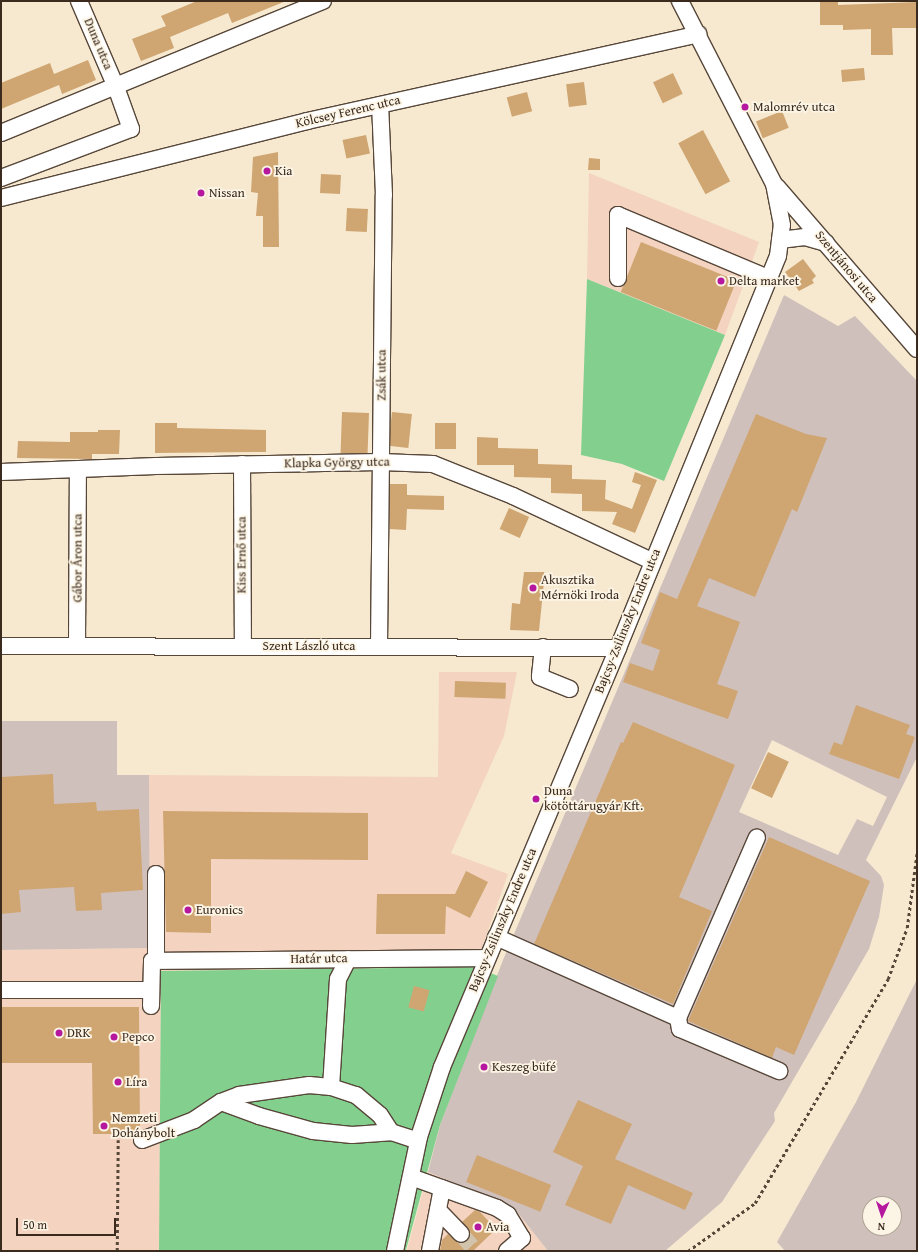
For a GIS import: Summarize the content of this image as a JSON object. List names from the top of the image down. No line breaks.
{"streets":{"street":["Duna utca","Kölcsey Ferenc utca","Szentjánosi utca","Zsák utca","Klapka György utca","Kiss Ernő utca","Gábor Áron utca","Bajcsy-Zsilinszky Endre utca","Szent László utca","Határ utca"]},"crossings":[["Kölcsey Ferenc utca","Zsák utca"],["Kölcsey Ferenc utca","Bajcsy-Zsilinszky Endre utca"],["Szentjánosi utca","Bajcsy-Zsilinszky Endre utca"],["Zsák utca","Klapka György utca"],["Zsák utca","Szent László utca"],["Klapka György utca","Kiss Ernő utca"],["Klapka György utca","Gábor Áron utca"],["Klapka György utca","Bajcsy-Zsilinszky Endre utca"],["Kiss Ernő utca","Szent László utca"],["Gábor Áron utca","Szent László utca"],["Bajcsy-Zsilinszky Endre utca","Szent László utca"],["Bajcsy-Zsilinszky Endre utca","Határ utca"]],"places":["Malomrév utca","Kia","Nissan","Delta market","Akusztika Mérnöki Iroda","Duna kötöttárugyár Kft.","Euronics","DRK","Pepco","Keszeg büfé","Líra","Nemzeti Dohánybolt","Avia"],"scale_bar":"50 m","north":"bottom"}
